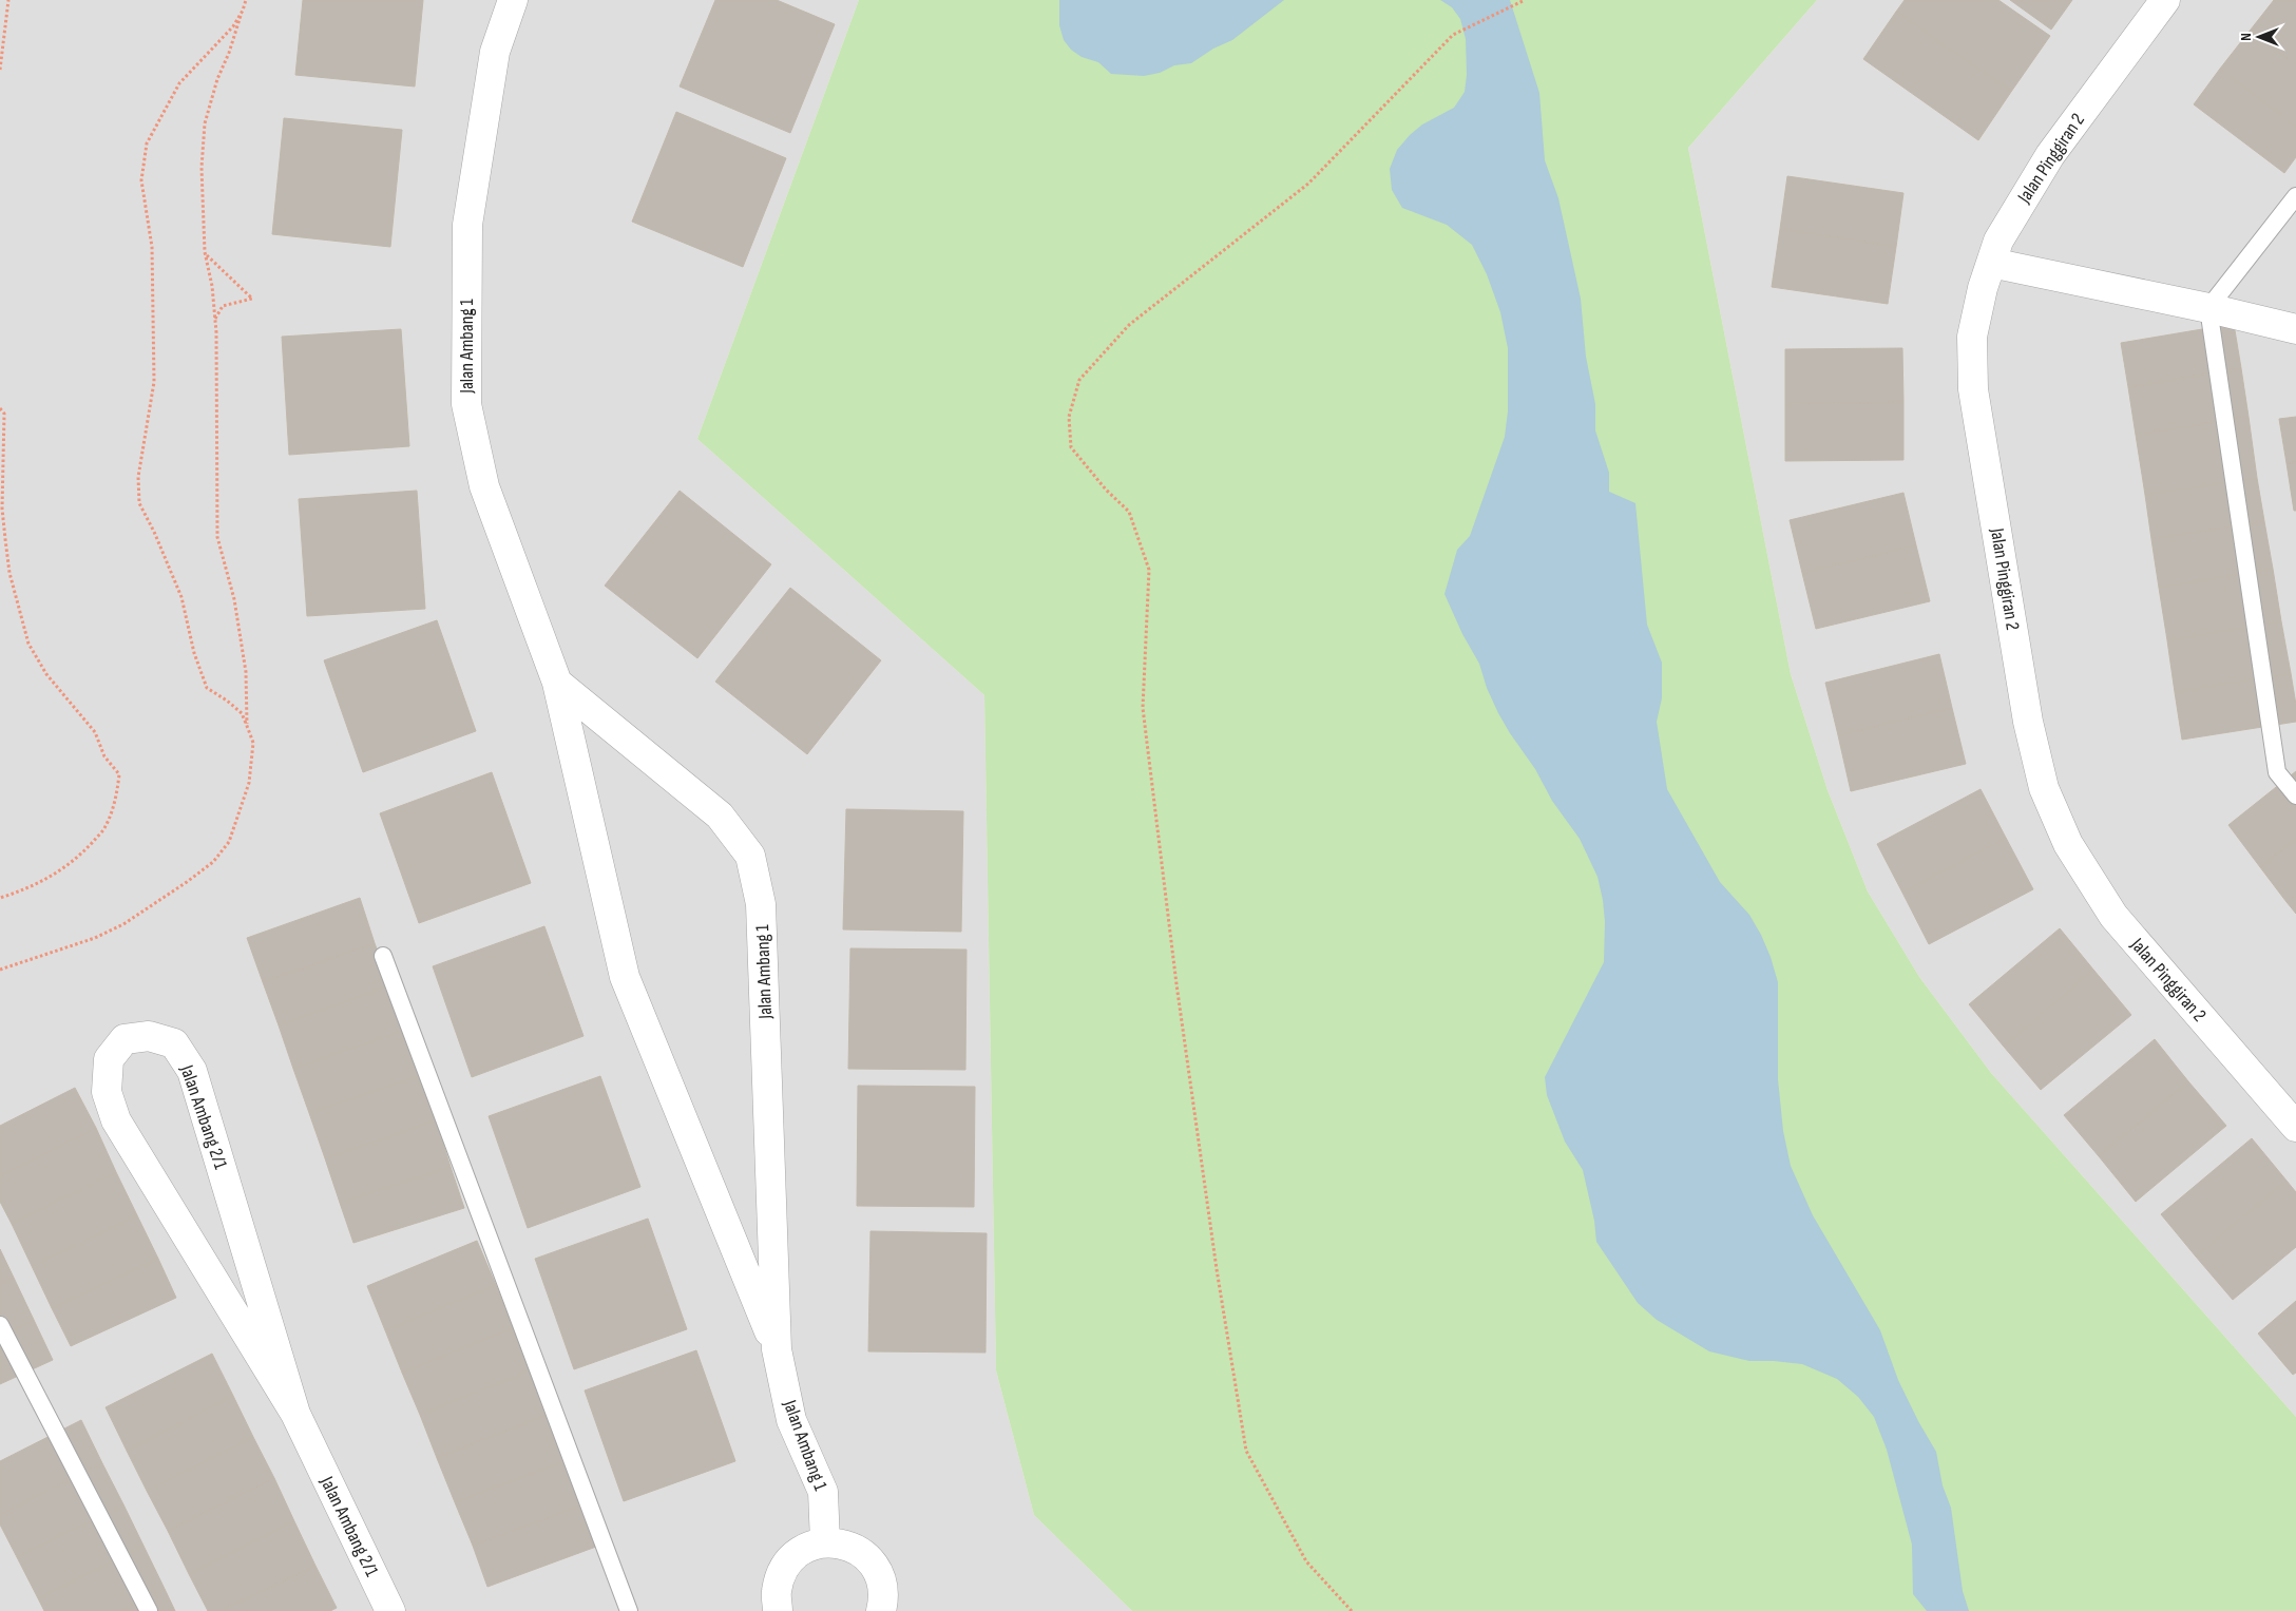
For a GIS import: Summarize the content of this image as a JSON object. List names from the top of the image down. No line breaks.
{"streets":{"street":["Jalan Pinggiran 2","Jalan Ambang 1","Jalan Ambang 2/1"]},"north":"left"}
